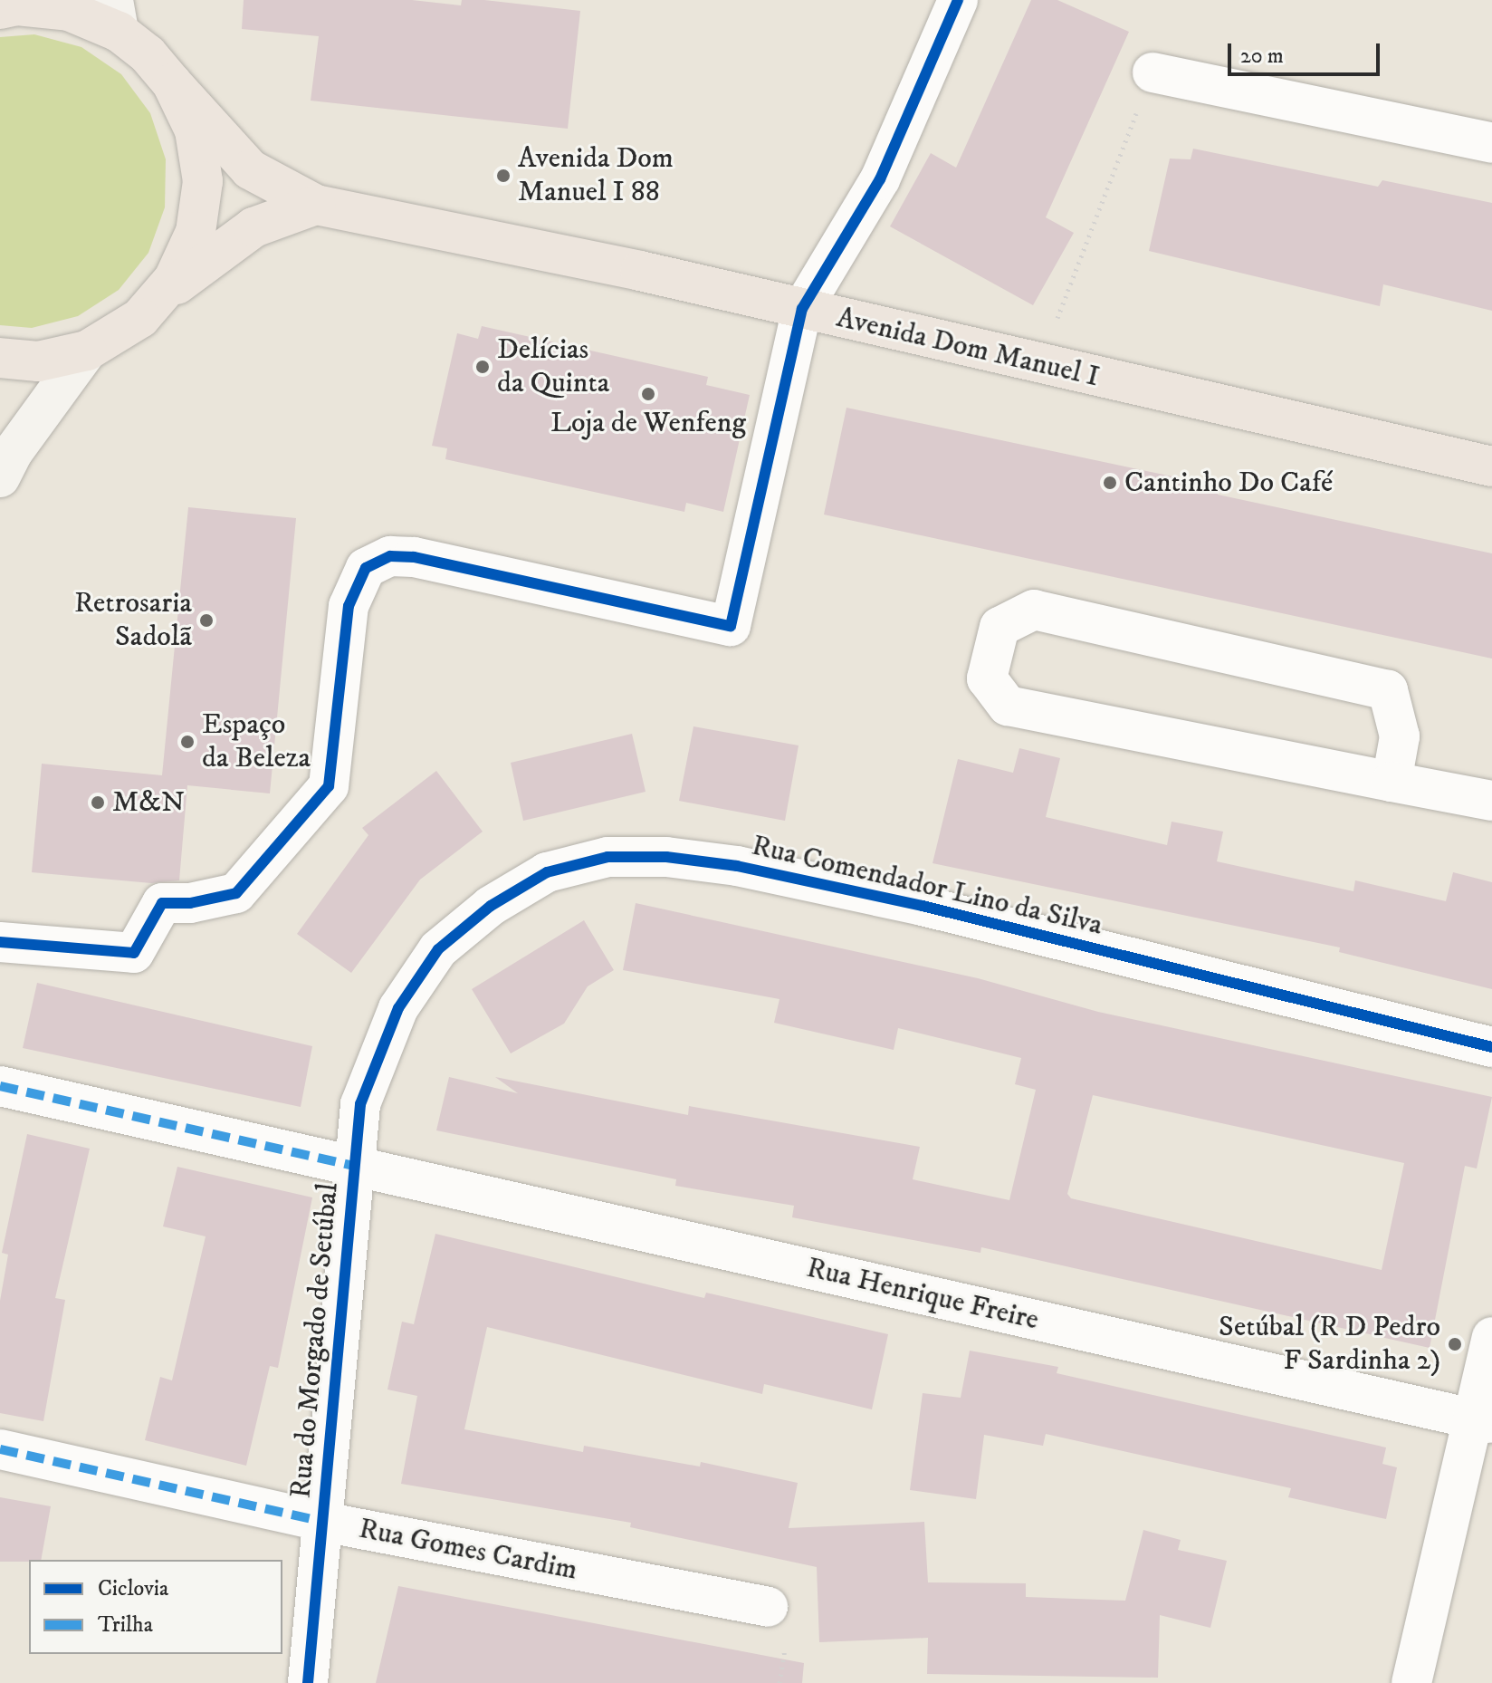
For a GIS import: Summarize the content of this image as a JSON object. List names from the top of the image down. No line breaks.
{"streets":{"main road":["Avenida Dom Manuel I"],"street":["Rua Comendador Lino da Silva","Rua Henrique Freire","Rua do Morgado de Setúbal","Rua Gomes Cardim"]},"crossings":[["Rua Comendador Lino da Silva","Rua do Morgado de Setúbal"],["Rua Henrique Freire","Rua do Morgado de Setúbal"],["Rua do Morgado de Setúbal","Rua Gomes Cardim"]],"places":["Avenida Dom Manuel I 88","Delícias da Quinta","Loja de Wenfeng","Cantinho Do Café","Retrosaria Sadolã","Espaço da Beleza","M&N","Setúbal (R D Pedro F Sardinha 2)"],"legend":["Ciclovia","Trilha"],"scale_bar":"20 m"}
